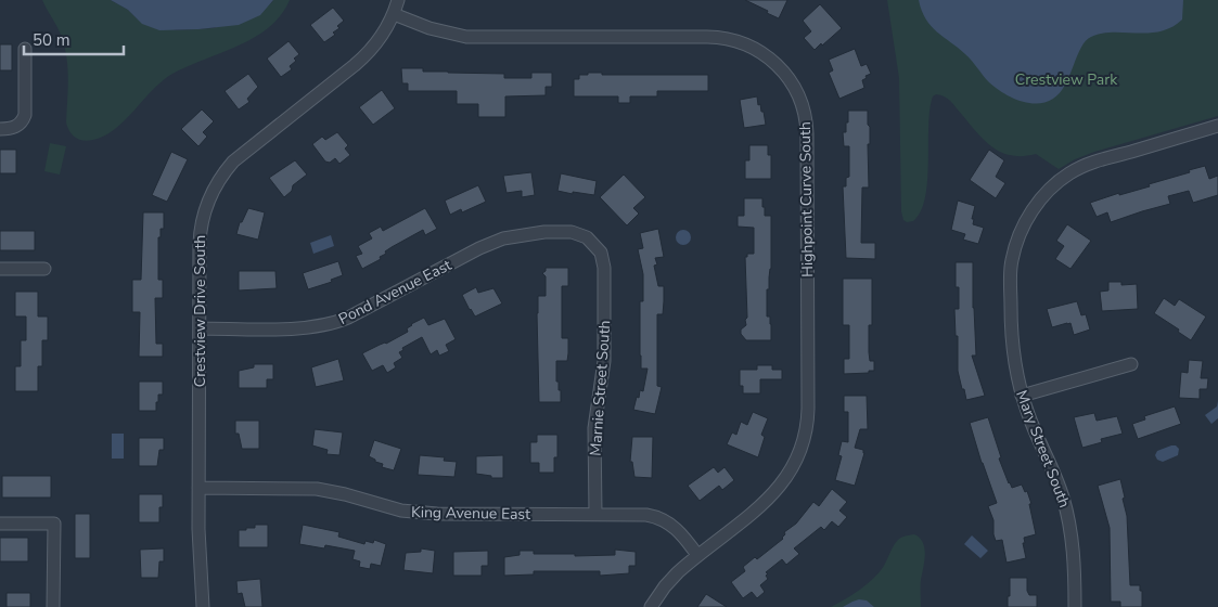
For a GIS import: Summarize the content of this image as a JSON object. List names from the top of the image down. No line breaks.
{"streets":{"street":["Highpoint Curve South","Pond Avenue East","Crestview Drive South","Marnie Street South","Mary Street South","King Avenue East"]},"crossings":[["Highpoint Curve South","Crestview Drive South"],["Highpoint Curve South","King Avenue East"],["Pond Avenue East","Crestview Drive South"],["Pond Avenue East","Marnie Street South"],["Crestview Drive South","King Avenue East"],["Marnie Street South","King Avenue East"]],"parks":["Crestview Park"],"scale_bar":"50 m"}
